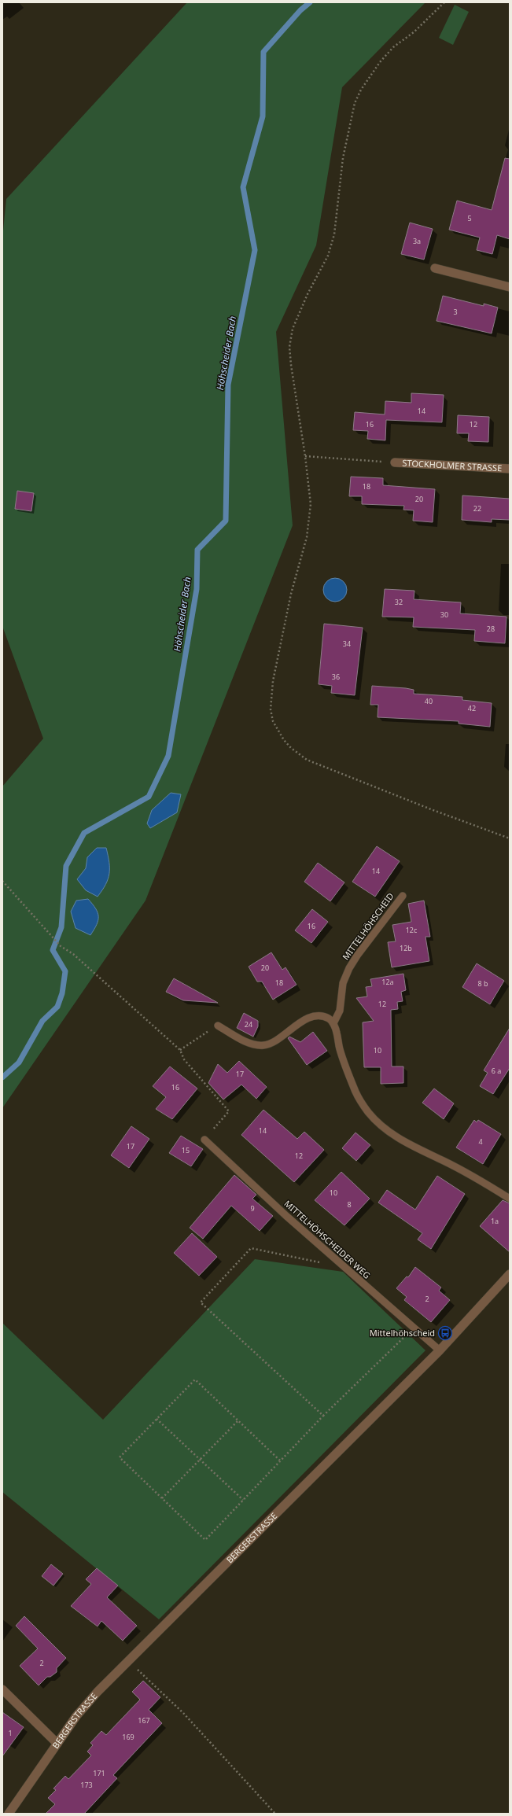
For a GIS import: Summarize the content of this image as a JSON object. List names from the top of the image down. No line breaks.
{"streets":{"street":["STOCKHOLMER STRASSE","BERGERSTRASSE"],"lane":["MITTELHÖHSCHEID","MITTELHÖHSCHEIDER WEG"]},"crossings":[["MITTELHÖHSCHEIDER WEG","BERGERSTRASSE"]],"water":["Höhscheider Bach"],"places":{"bus stop":["Mittelhöhscheid"]},"house_numbers":["5","3a","3","14","16","12","18","20","22","32","30","28","34","36","40","42","14","16","12c","12b","20","12a","18","8 b","12","24","10","6 a","17","16","14","4","17","15","12","10","8","9","1a","2","2","167","1","169","171","173"]}
